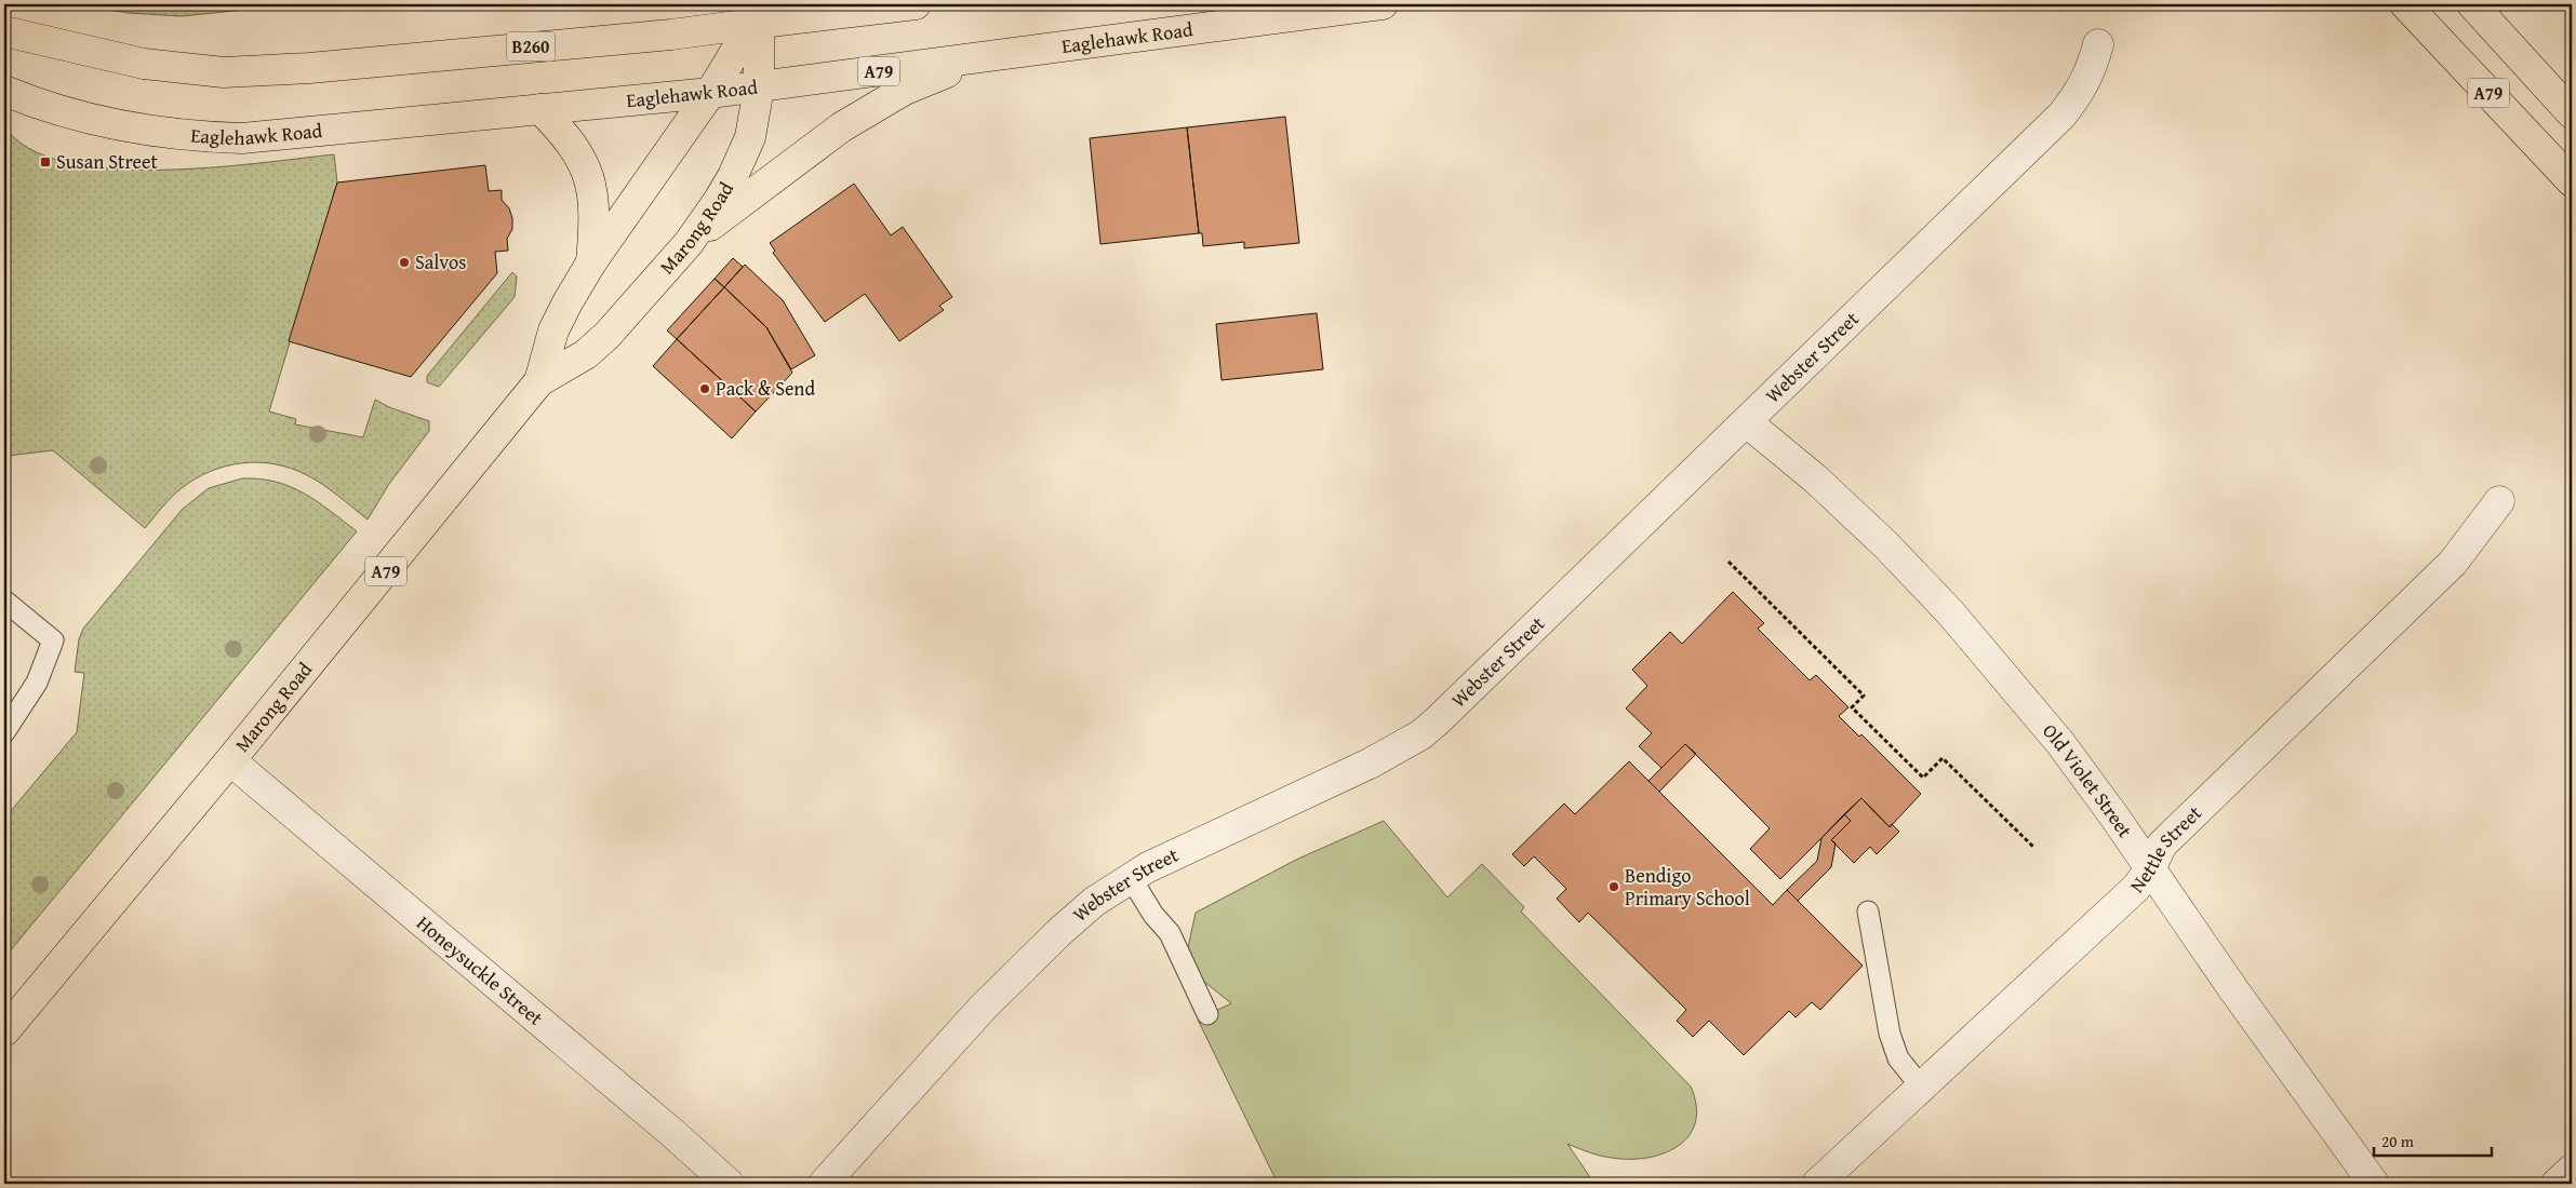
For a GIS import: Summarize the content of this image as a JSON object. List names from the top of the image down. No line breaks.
{"streets":{"main road":["Eaglehawk Road","B260","A79","Marong Road"],"street":["Webster Street","Old Violet Street","Nettle Street","Honeysuckle Street"]},"crossings":[["Eaglehawk Road","Marong Road"],["B260","Marong Road"],["Marong Road","Honeysuckle Street"],["Webster Street","Old Violet Street"],["Old Violet Street","Nettle Street"]],"places":{"transit":["Susan Street"],"other":["Salvos","Pack & Send","Bendigo Primary School"]},"scale_bar":"20 m"}
